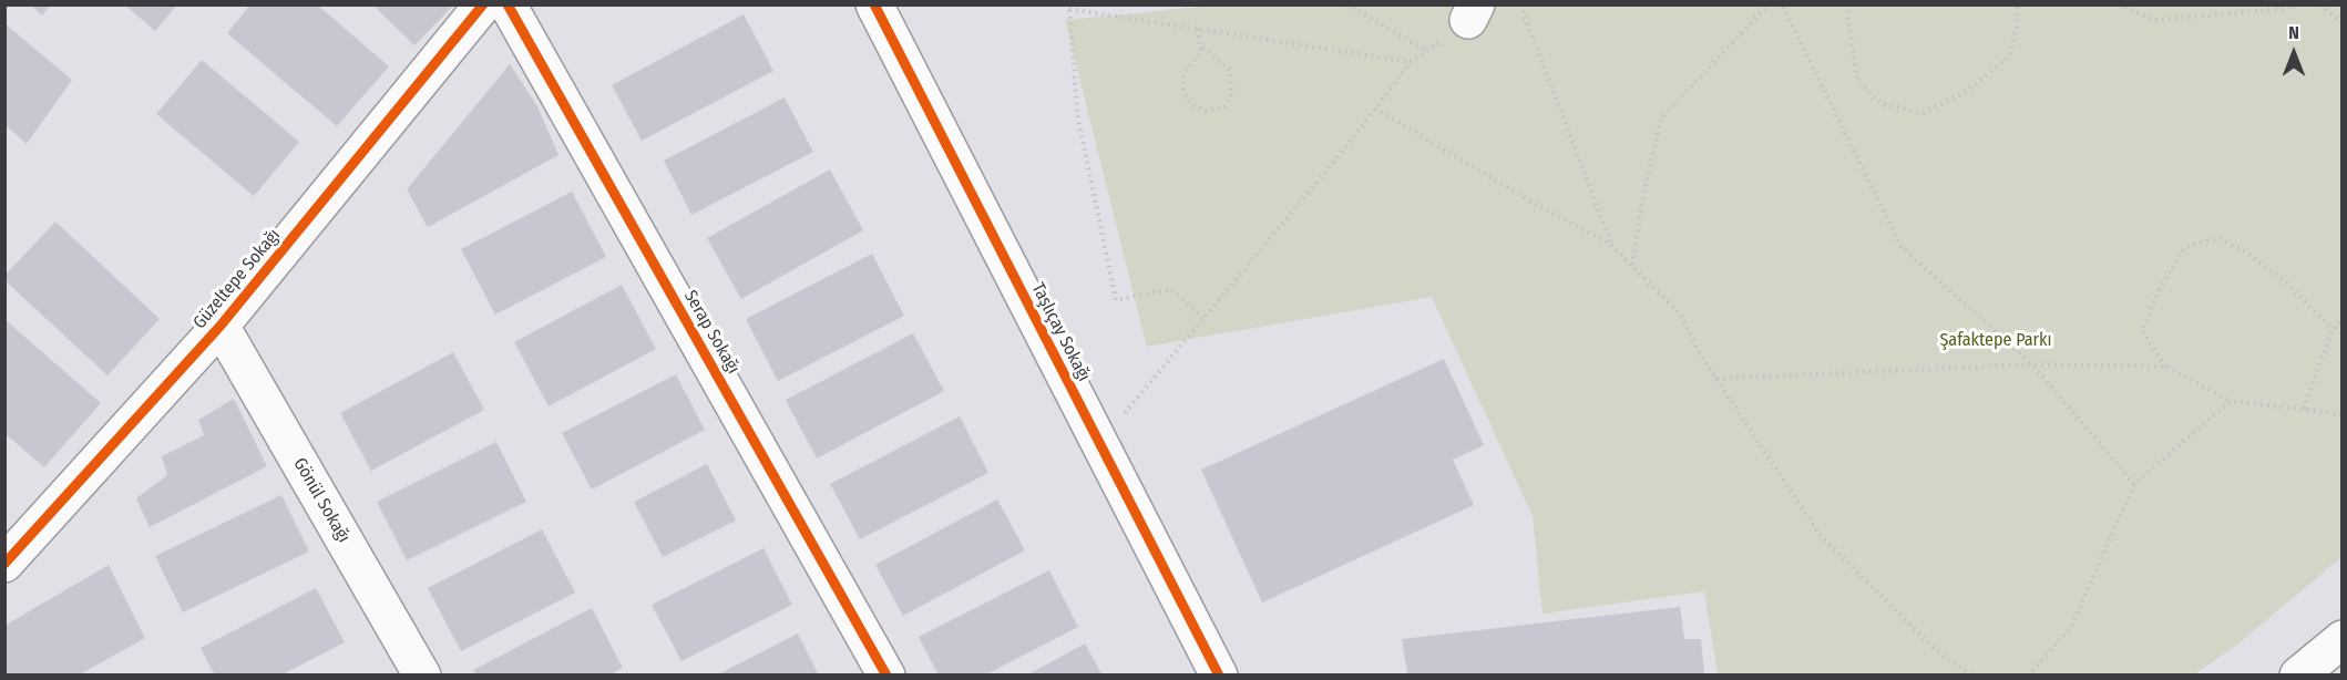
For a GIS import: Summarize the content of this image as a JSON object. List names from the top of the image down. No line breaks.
{"streets":{"street":["Güzeltepe Sokağı","Serap Sokağı","Taşlıçay Sokağı","Gönül Sokağı"]},"crossings":[["Güzeltepe Sokağı","Gönül Sokağı"]],"parks":["Şafaktepe Parkı"],"north":"top"}
